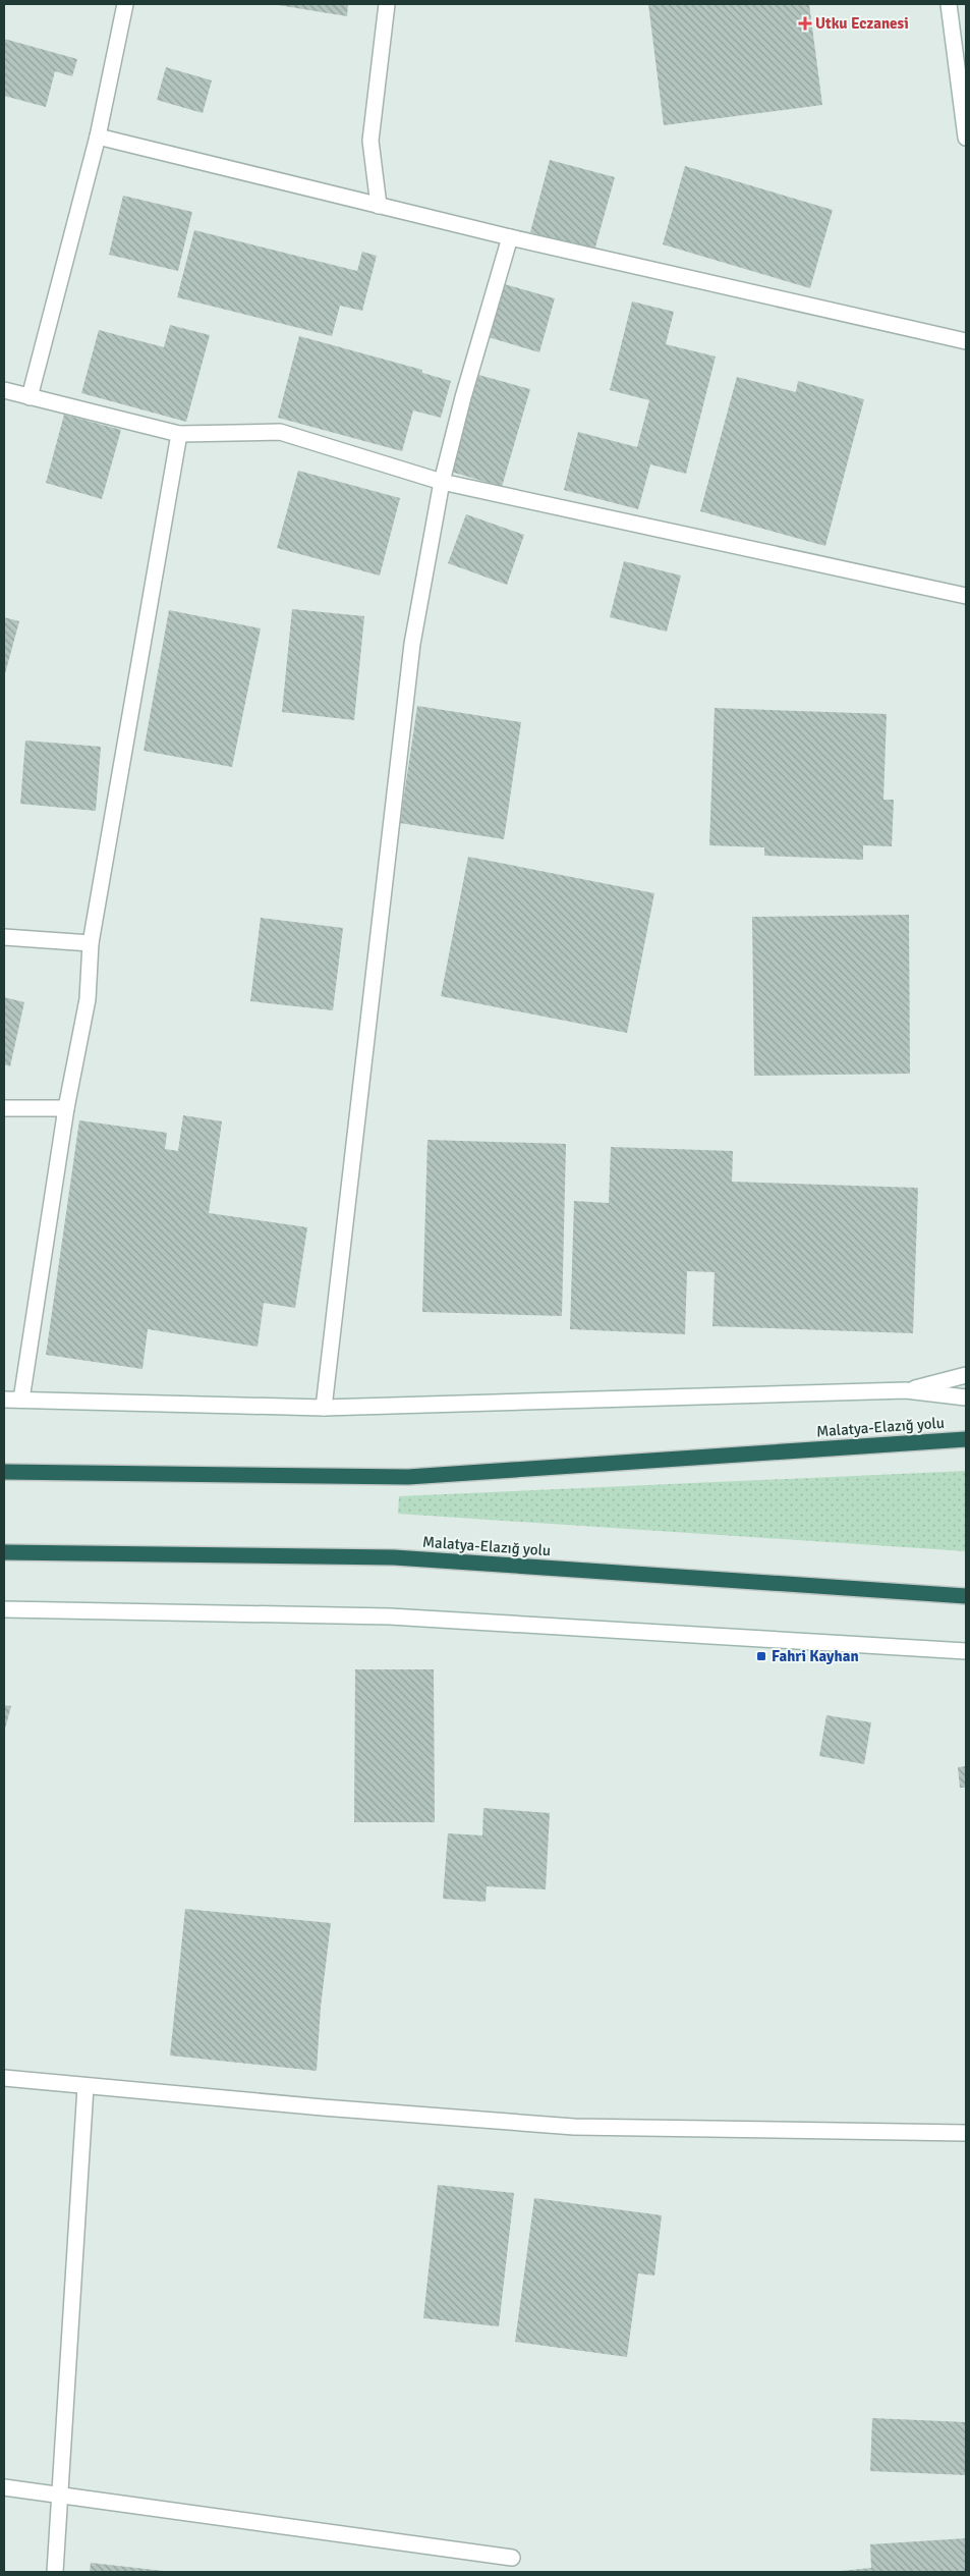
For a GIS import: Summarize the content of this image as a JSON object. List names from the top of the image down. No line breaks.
{"streets":{"highway":["Malatya-Elazığ yolu"]},"places":{"health":["Utku Eczanesi"],"transit":["Fahri Kayhan"]}}
